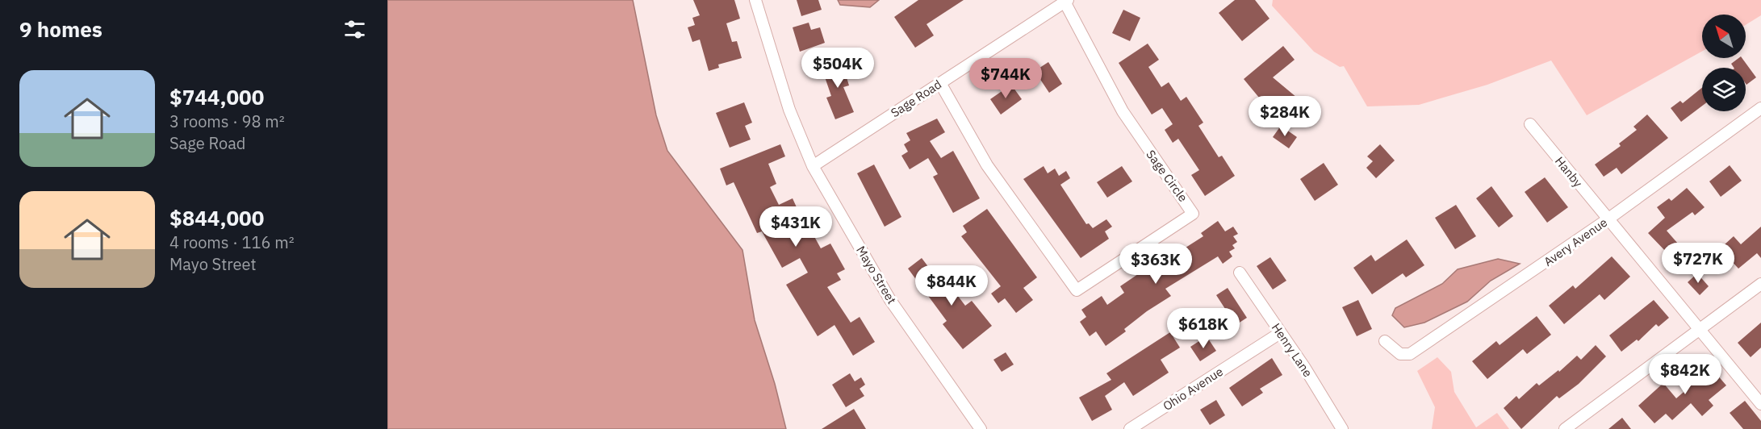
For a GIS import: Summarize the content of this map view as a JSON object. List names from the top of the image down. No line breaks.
{"streets":{"street":["Sage Road","Hanby","Sage Circle","Avery Avenue","Mayo Street","Henry Lane","Ohio Avenue"]},"crossings":[["Sage Road","Sage Circle"],["Sage Road","Mayo Street"],["Hanby","Avery Avenue"],["Henry Lane","Ohio Avenue"]],"north":"top left","page":{"heading":"9 homes","price":["$504K","$744K","$284K","$431K","$727K","$363K","$844K","$618K","$842K"],"list":[{"name":"$744,000","note":"3 rooms · 98 m² · Sage Road"},{"name":"$844,000","note":"4 rooms · 116 m² · Mayo Street"}]}}
